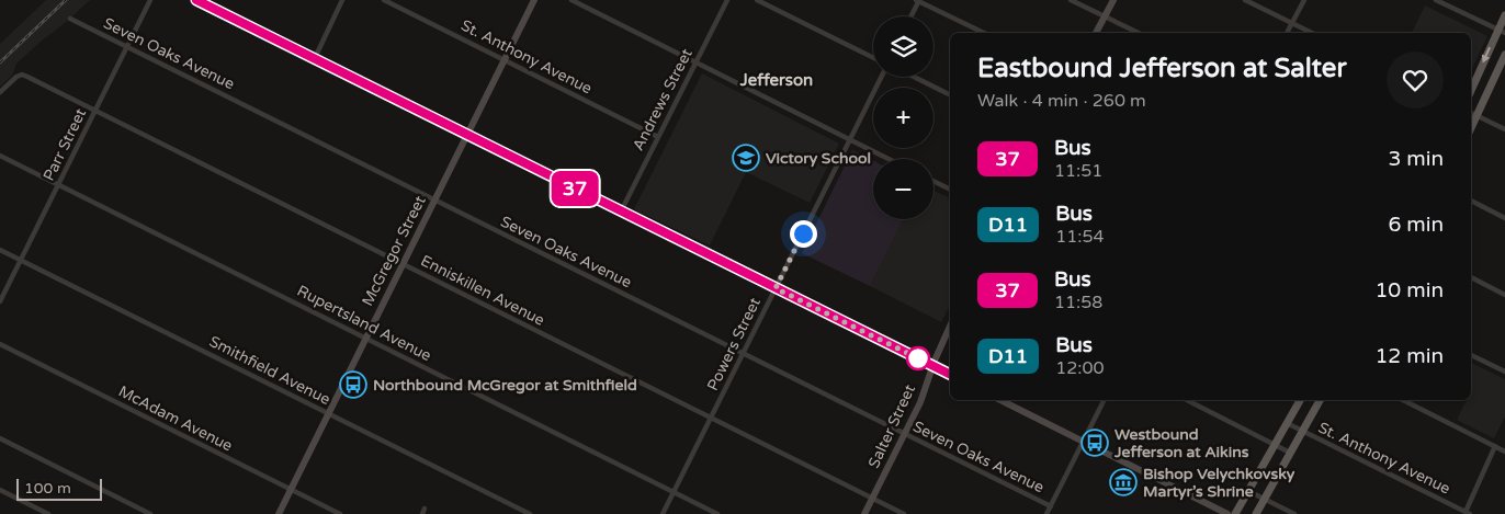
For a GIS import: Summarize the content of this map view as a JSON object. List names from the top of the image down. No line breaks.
{"streets":{"street":["Seven Oaks Avenue","St. Anthony Avenue","Andrews Street","Parr Street","McGregor Street","Enniskillen Avenue","Rupertsland Avenue","Powers Street","Smithfield Avenue","McAdam Avenue","Salter Street"]},"crossings":[["Seven Oaks Avenue","Parr Street"],["Seven Oaks Avenue","McGregor Street"],["Seven Oaks Avenue","Powers Street"],["Seven Oaks Avenue","Salter Street"],["St. Anthony Avenue","Andrews Street"],["St. Anthony Avenue","McGregor Street"],["Parr Street","Enniskillen Avenue"],["Parr Street","Rupertsland Avenue"],["Parr Street","Smithfield Avenue"],["McGregor Street","Enniskillen Avenue"],["McGregor Street","Rupertsland Avenue"],["McGregor Street","Smithfield Avenue"],["McGregor Street","McAdam Avenue"],["Enniskillen Avenue","Powers Street"],["Enniskillen Avenue","Salter Street"],["Rupertsland Avenue","Powers Street"]],"districts":["Jefferson"],"places":{"school or university":["Victory School"],"bus stop":["Northbound McGregor at Smithfield","Westbound Jefferson at Aikins"],"museum":["Bishop Velychkovsky Martyr’s Shrine"]},"lines":["bus line 37"],"scale_bar":"100 m","page":{"on_map":"37","map_buttons":["+","−"],"heading":["Eastbound Jefferson at Salter","Walk · 4 min · 260 m"],"list":[{"mark":"37","name":"Bus","note":"11:51","value":"3 min"},{"mark":"D11","name":"Bus","note":"11:54","value":"6 min"},{"mark":"37","name":"Bus","note":"11:58","value":"10 min"},{"mark":"D11","name":"Bus","note":"12:00","value":"12 min"}],"scale":"100 m"}}
